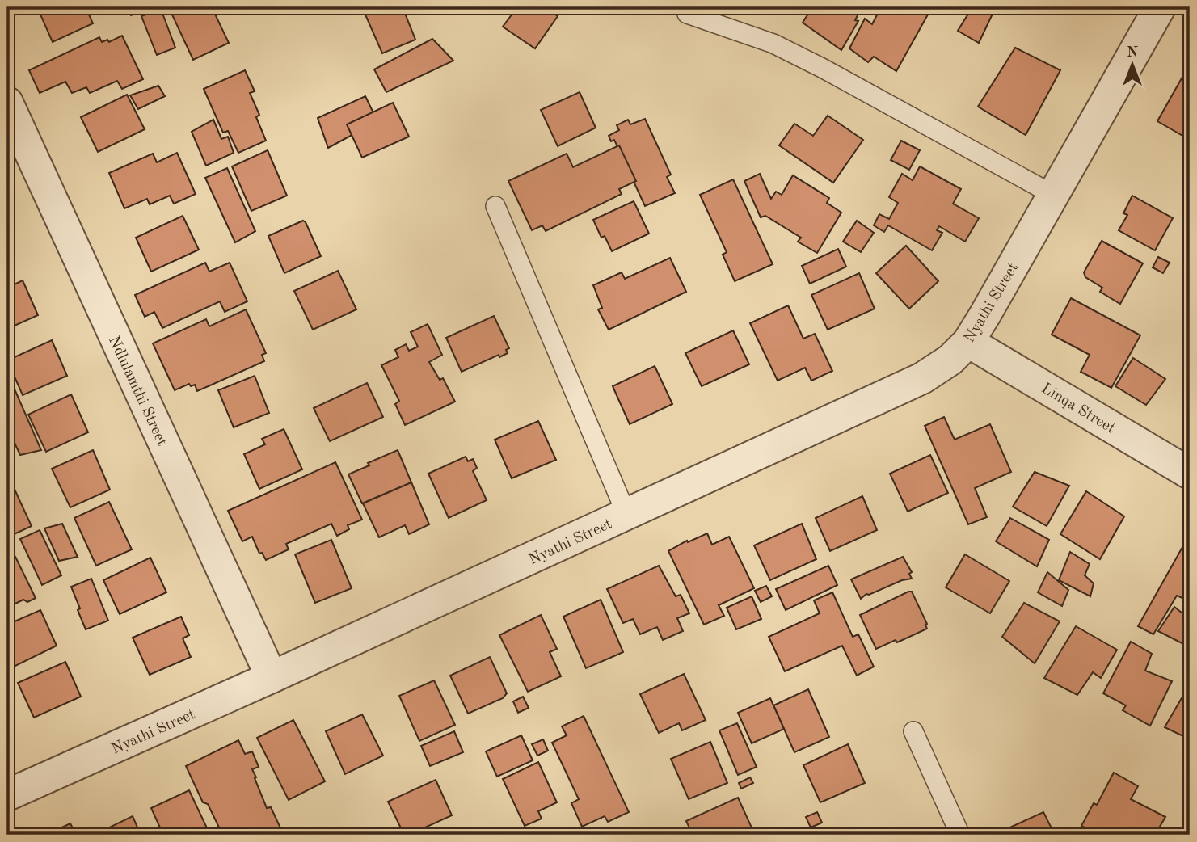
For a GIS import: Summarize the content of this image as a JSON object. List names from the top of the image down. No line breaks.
{"streets":{"street":["Nyathi Street","Ndlulamthi Street","Linqa Street"]},"crossings":[["Nyathi Street","Ndlulamthi Street"],["Nyathi Street","Linqa Street"]],"north":"top"}
